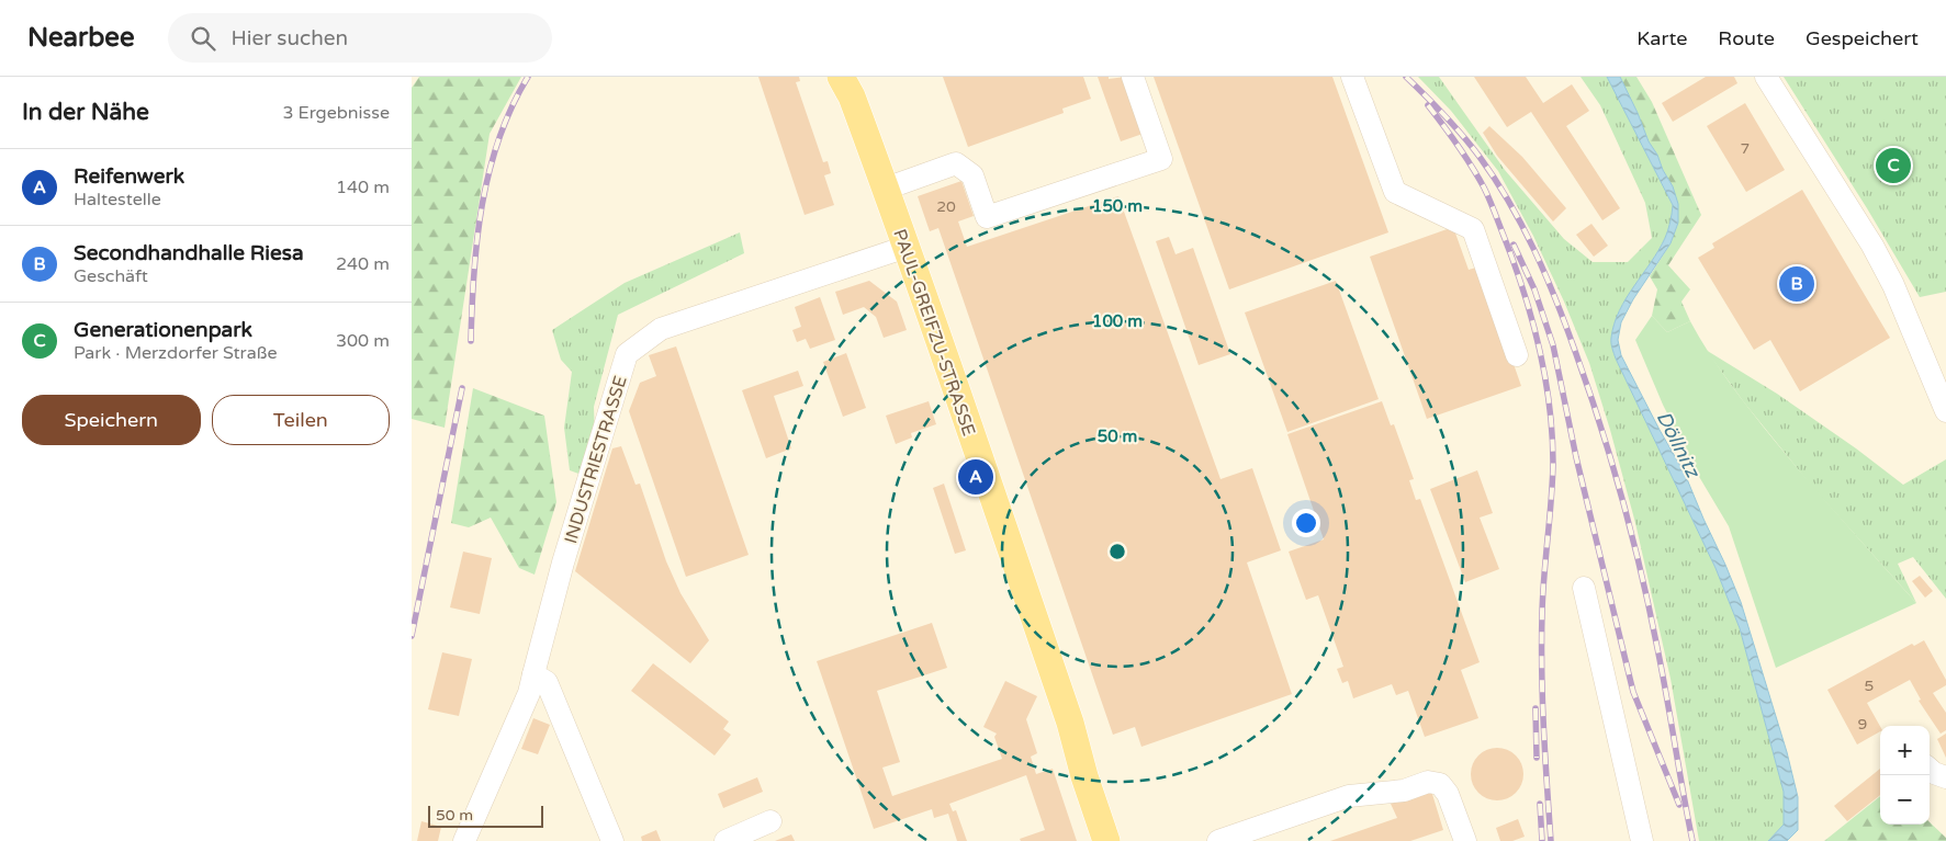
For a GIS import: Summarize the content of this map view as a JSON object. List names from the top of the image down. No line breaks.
{"streets":{"main road":["PAUL-GREIFZU-STRASSE"],"street":["INDUSTRIESTRASSE"]},"crossings":[["PAUL-GREIFZU-STRASSE","INDUSTRIESTRASSE"]],"water":["Döllnitz"],"house_numbers":["7","20","5","9"],"scale_bar":"50 m","page":{"header":"Nearbee","search":"Hier suchen","nav":["Karte","Route","Gespeichert"],"heading":["In der Nähe","3 Ergebnisse"],"pins":["C","B","A"],"list":[{"mark":"A","name":"Reifenwerk","note":"Haltestelle","value":"140 m"},{"mark":"B","name":"Secondhandhalle Riesa","note":"Geschäft","value":"240 m"},{"mark":"C","name":"Generationenpark","note":"Park · Merzdorfer Straße","value":"300 m"}],"buttons":["Speichern","Teilen"],"map_buttons":["+","−"],"scale":"50 m"},"rings":["150 m","100 m","50 m"]}
